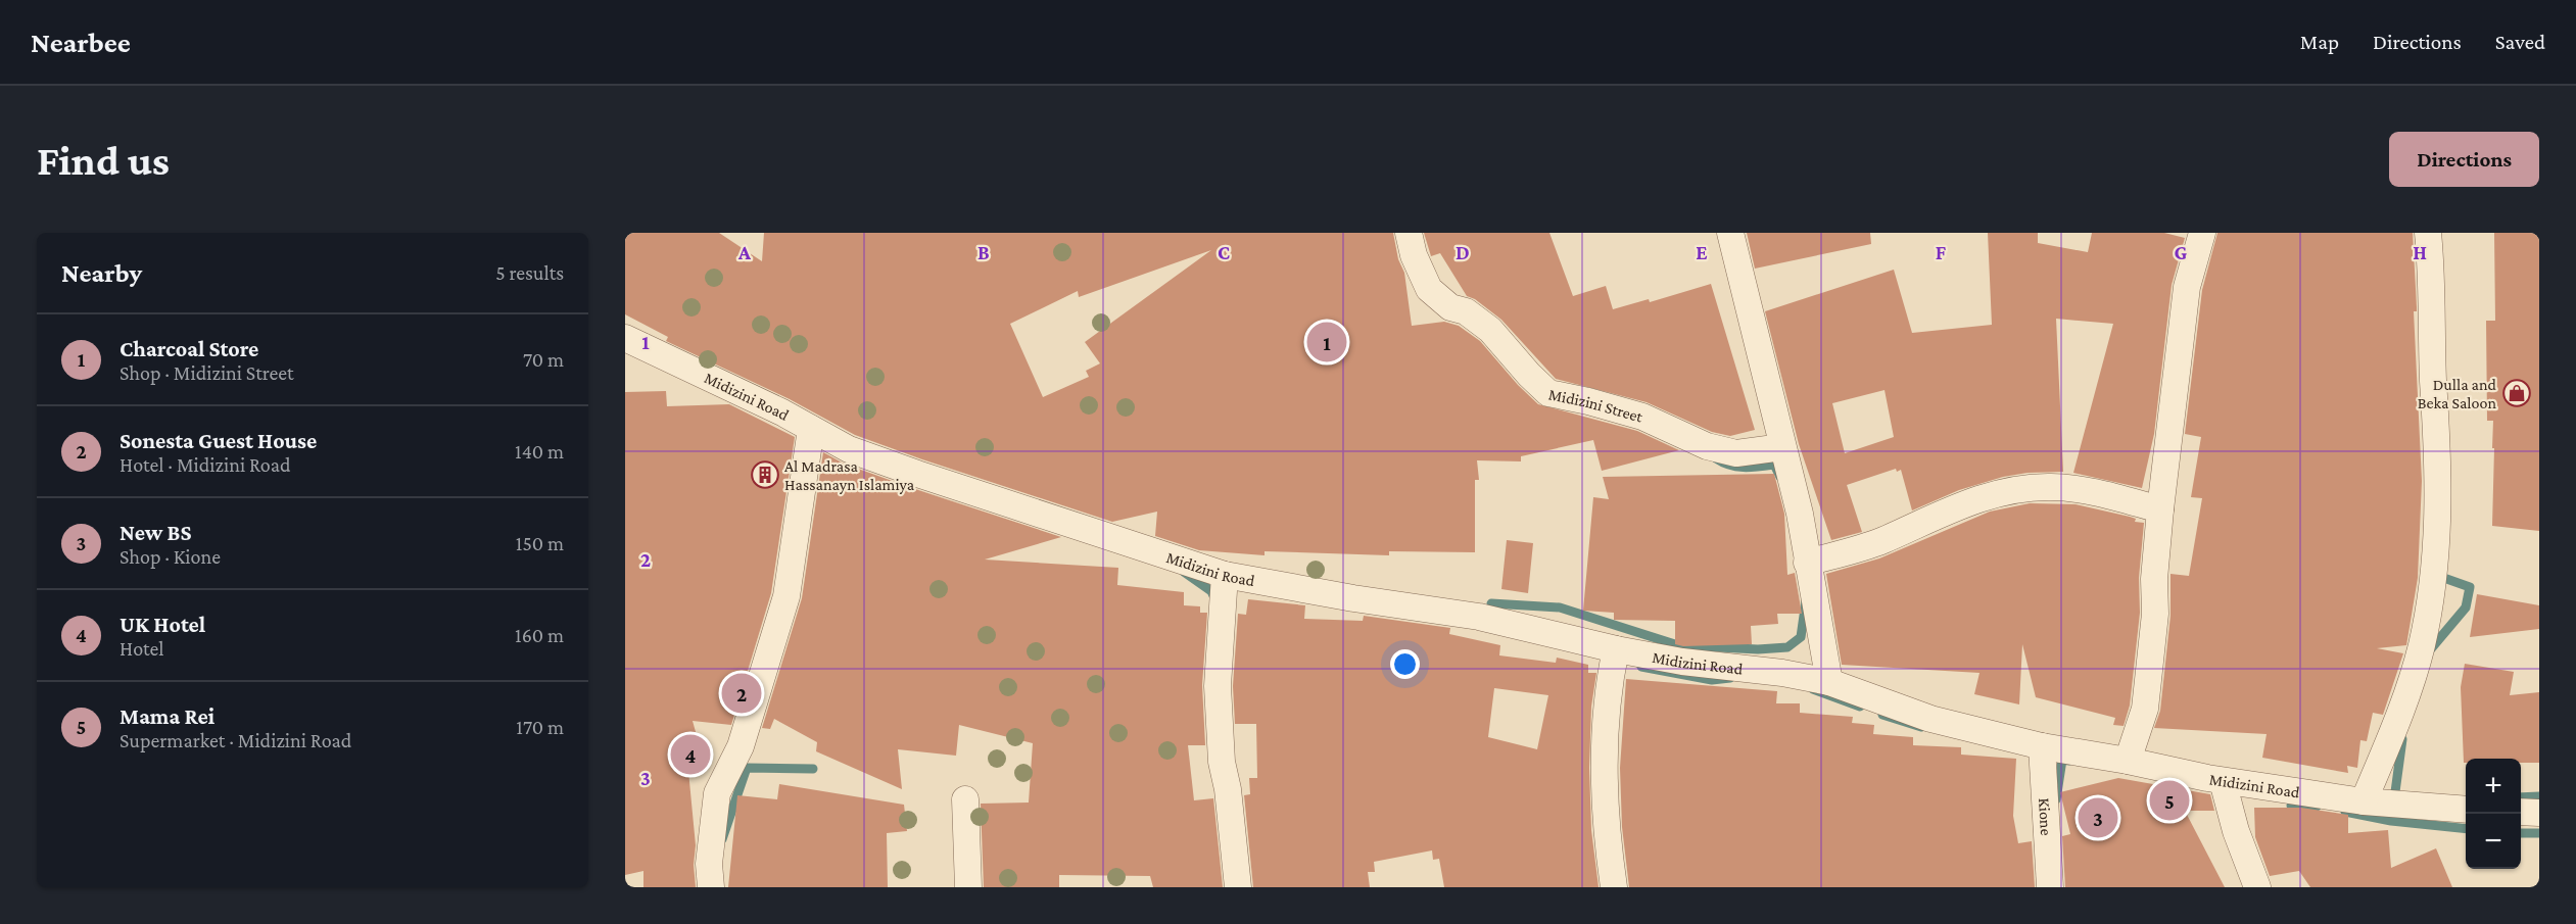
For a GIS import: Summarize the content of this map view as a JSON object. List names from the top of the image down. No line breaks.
{"streets":{"street":["Midizini Road","Midizini Street","Kione"]},"crossings":[["Midizini Road","Kione"]],"places":{"shop":["Dulla and Beka Saloon"],"building":["Al Madrasa Hassanayn Islamiya"]},"page":{"header":"Nearbee","nav":["Map","Directions","Saved"],"buttons":"Directions","title":"Find us","heading":["Nearby","5 results"],"list":[{"mark":"1","name":"Charcoal Store","note":"Shop · Midizini Street","value":"70 m"},{"mark":"2","name":"Sonesta Guest House","note":"Hotel · Midizini Road","value":"140 m"},{"mark":"3","name":"New BS","note":"Shop · Kione","value":"150 m"},{"mark":"4","name":"UK Hotel","note":"Hotel","value":"160 m"},{"mark":"5","name":"Mama Rei","note":"Supermarket · Midizini Road","value":"170 m"}],"pins":["1","2","4","5","3"],"map_buttons":["+","−"]},"grid":{"columns":["A","B","C","D","E","F","G","H"],"rows":["1","2","3"]}}
